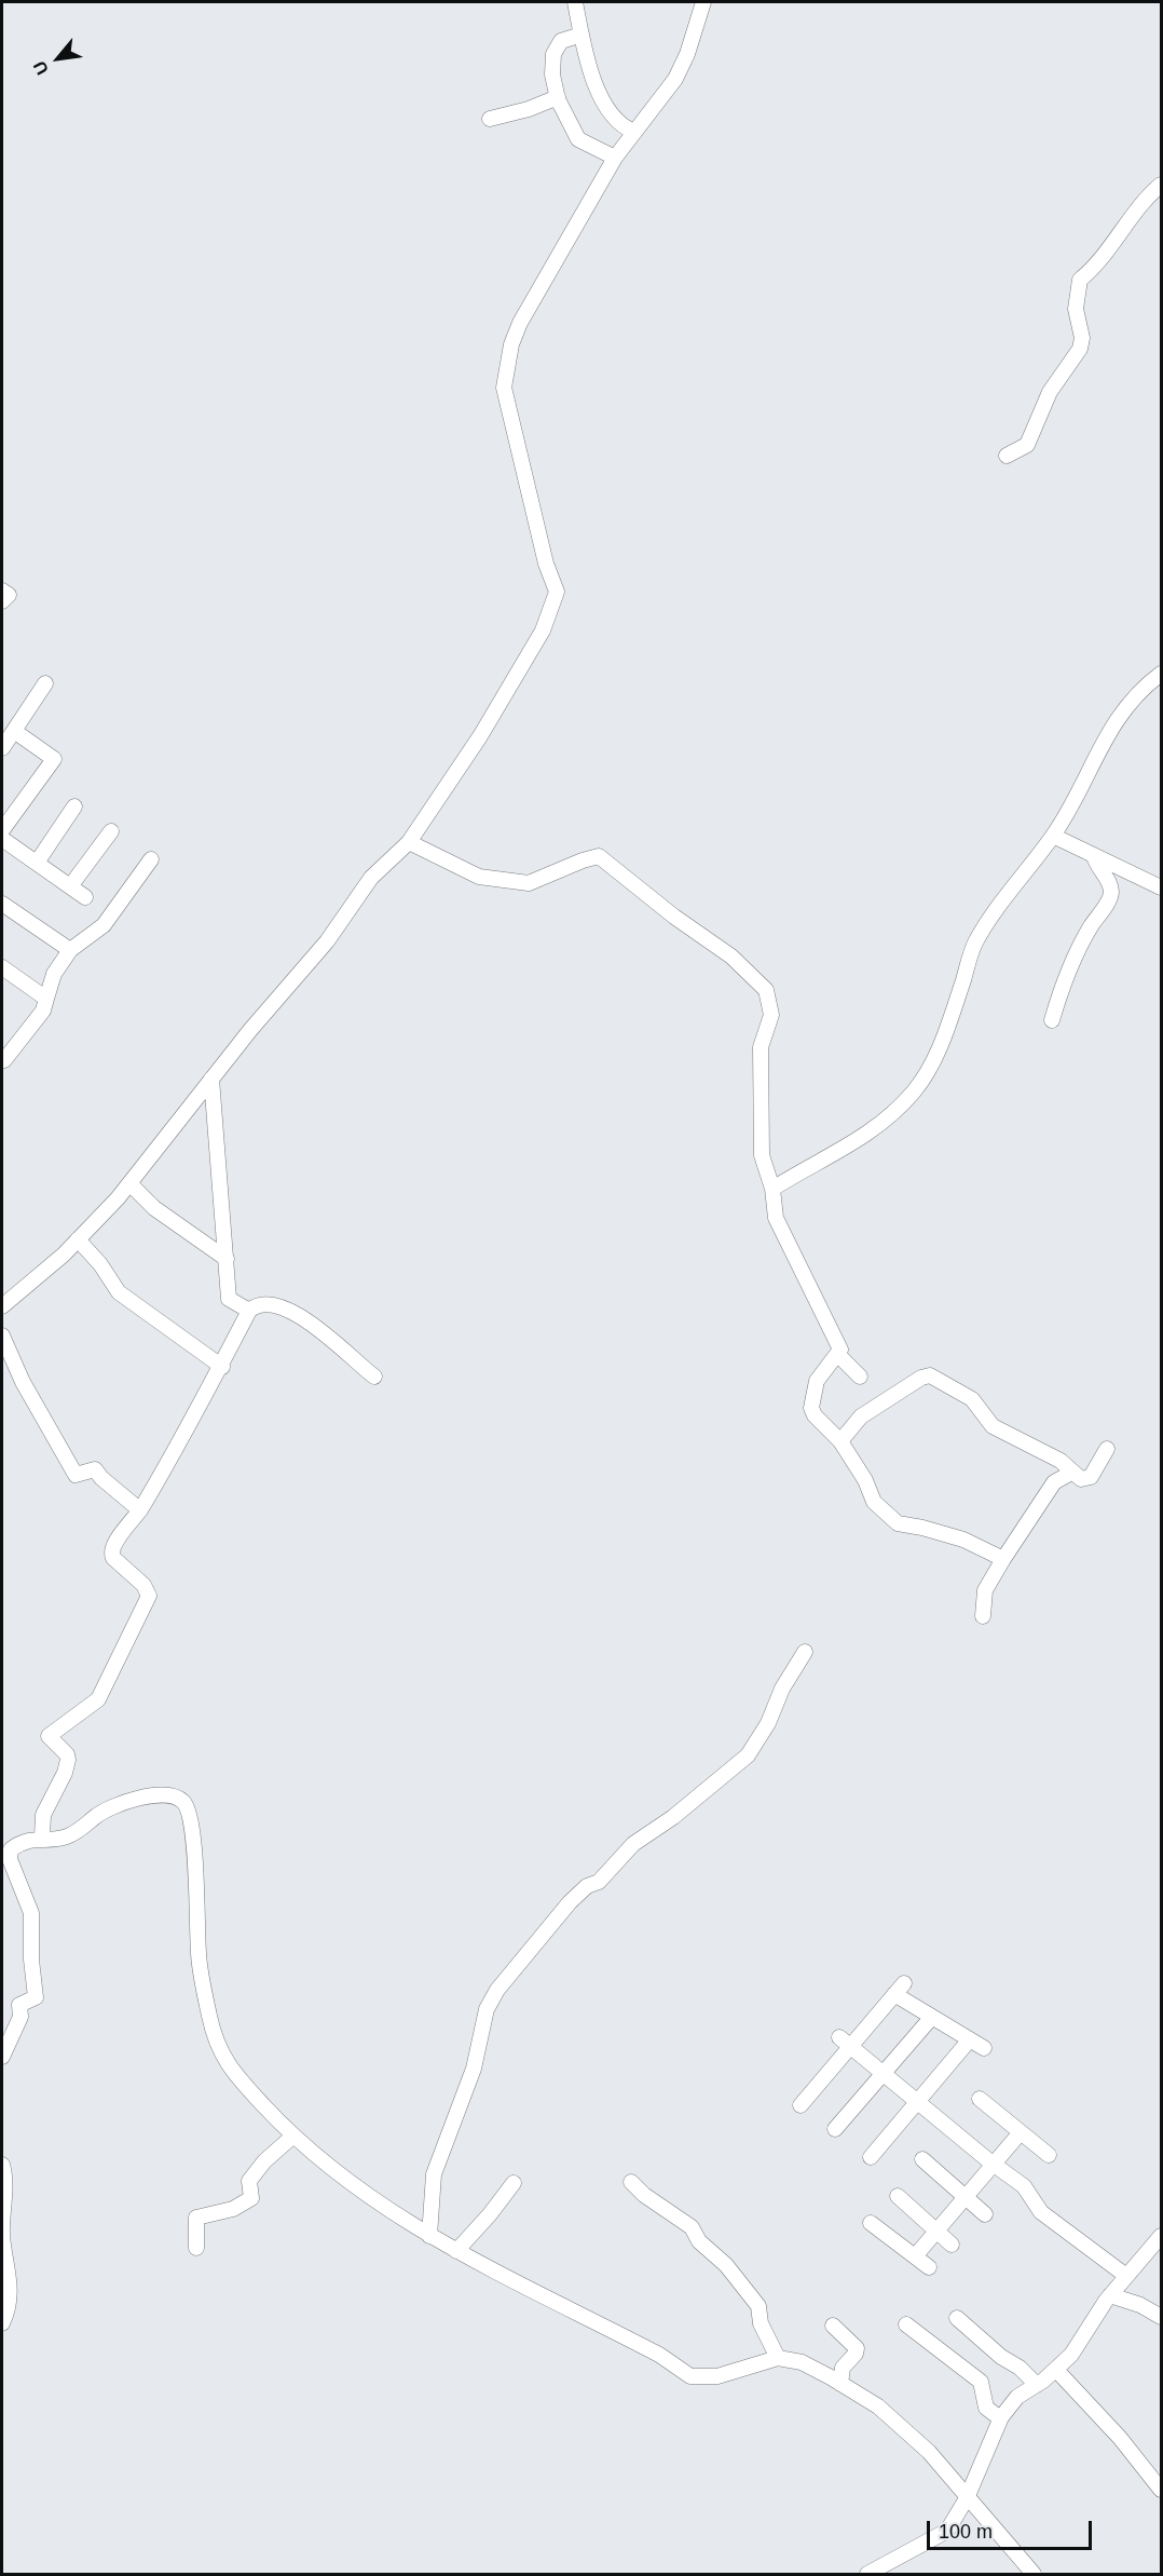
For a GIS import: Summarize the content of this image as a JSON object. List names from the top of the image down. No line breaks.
{"scale_bar":"100 m","north":"bottom left"}
